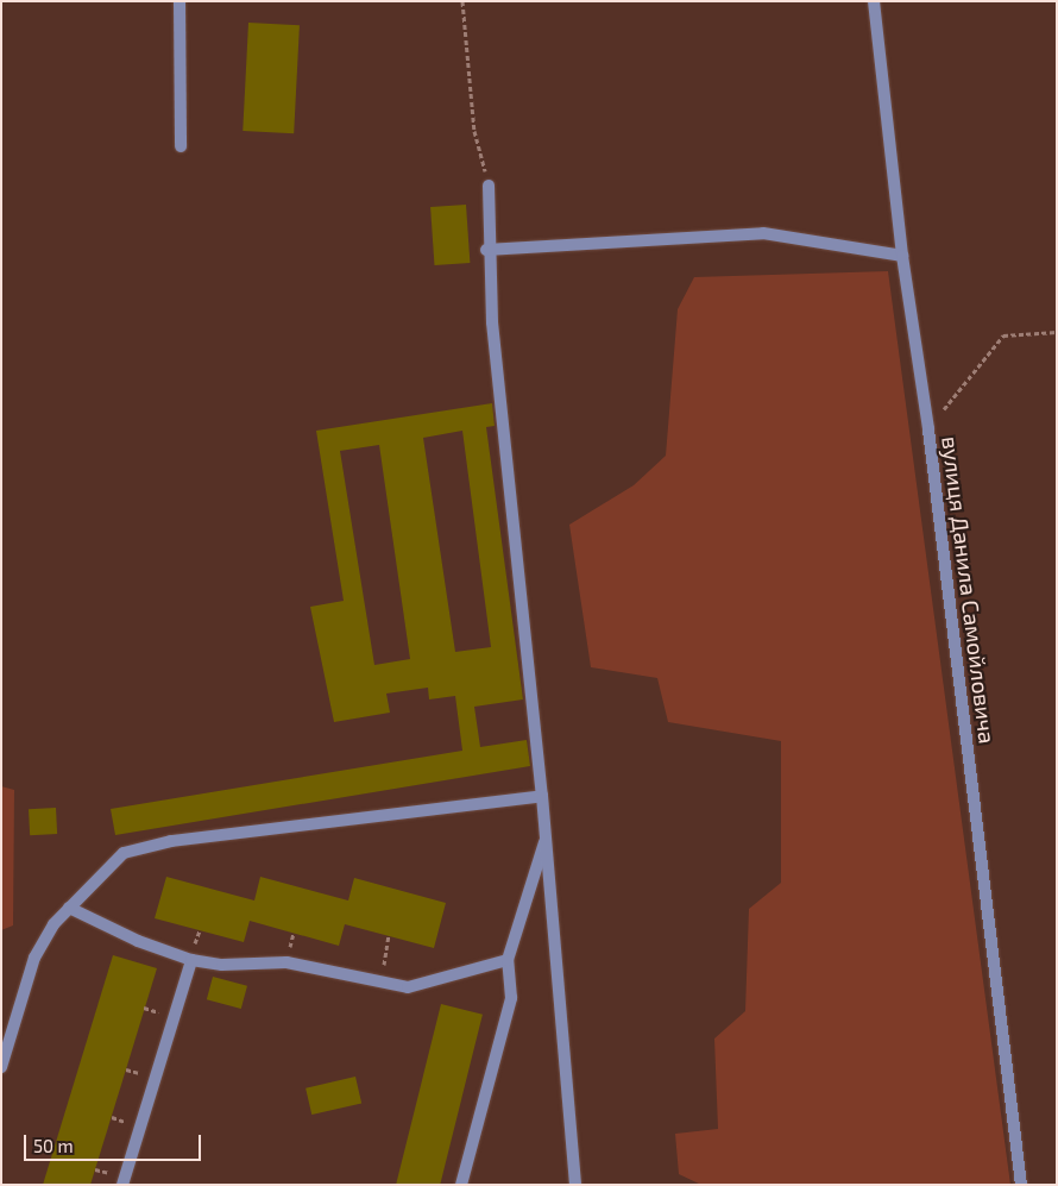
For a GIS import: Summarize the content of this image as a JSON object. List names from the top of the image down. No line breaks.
{"streets":{"street":["вулиця Данила Самойловича"]},"scale_bar":"50 m"}
